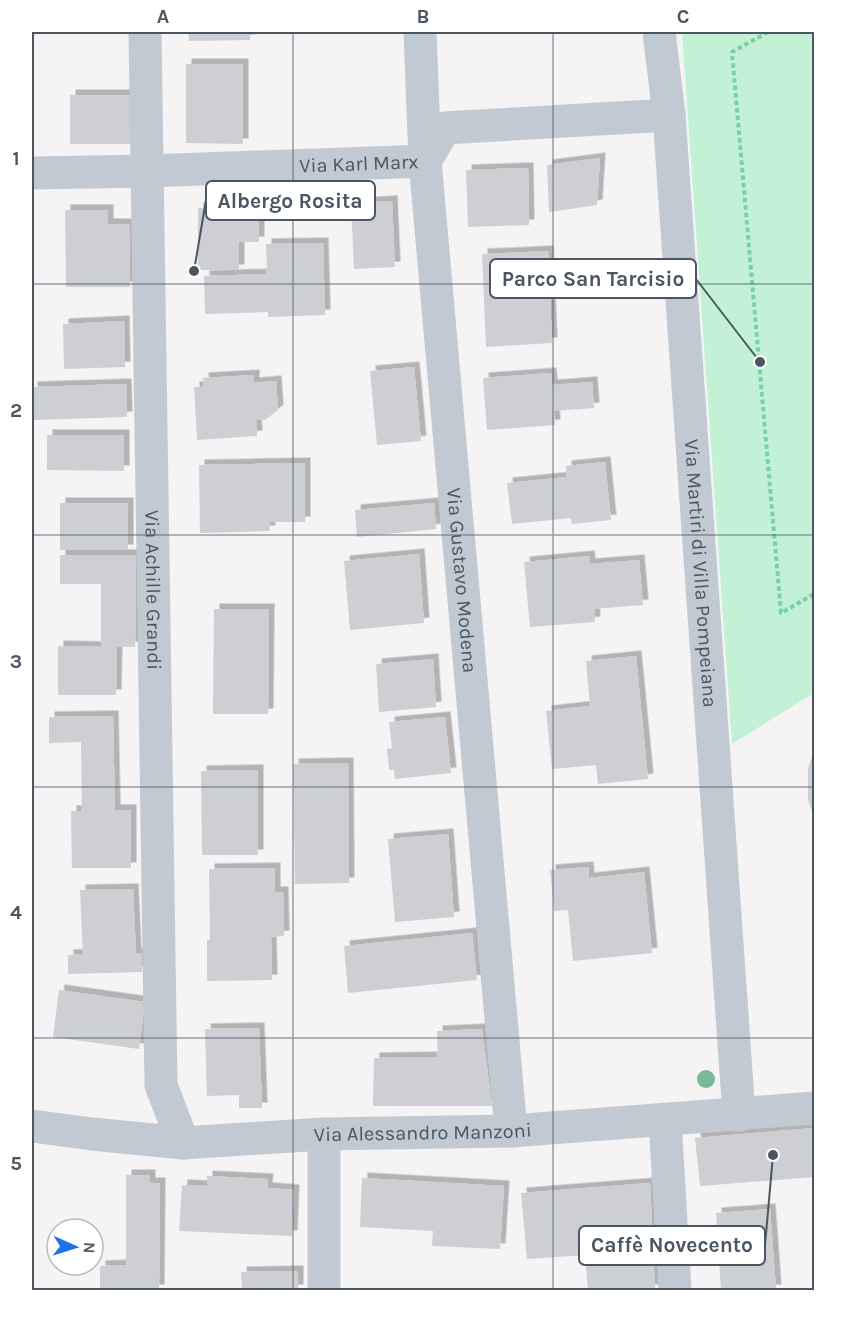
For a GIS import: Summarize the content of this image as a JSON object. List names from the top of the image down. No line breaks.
{"streets":{"street":["Via Karl Marx","Via Martiri di Villa Pompeiana","Via Gustavo Modena","Via Achille Grandi","Via Alessandro Manzoni"]},"crossings":[["Via Karl Marx","Via Martiri di Villa Pompeiana"],["Via Karl Marx","Via Gustavo Modena"],["Via Karl Marx","Via Achille Grandi"],["Via Martiri di Villa Pompeiana","Via Alessandro Manzoni"],["Via Gustavo Modena","Via Alessandro Manzoni"],["Via Achille Grandi","Via Alessandro Manzoni"]],"places":["Albergo Rosita","Parco San Tarcisio","Caffè Novecento"],"north":"right","grid":{"columns":["A","B","C"],"rows":["1","2","3","4","5"]}}
